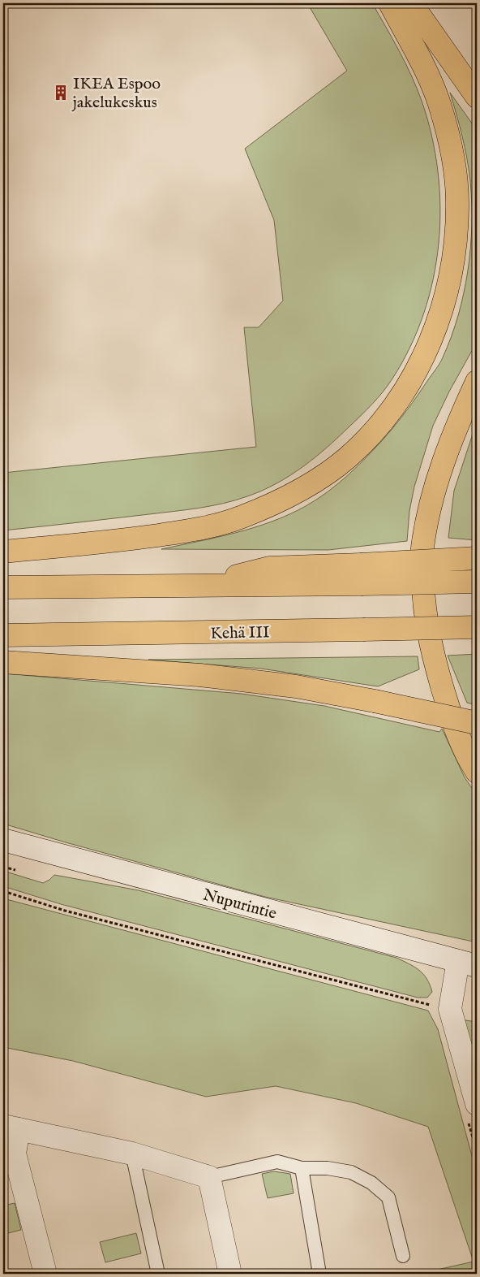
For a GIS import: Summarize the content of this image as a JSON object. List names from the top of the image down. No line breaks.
{"streets":{"highway":["Kehä III"],"street":["Nupurintie"]},"places":{"building":["IKEA Espoo jakelukeskus"]}}
